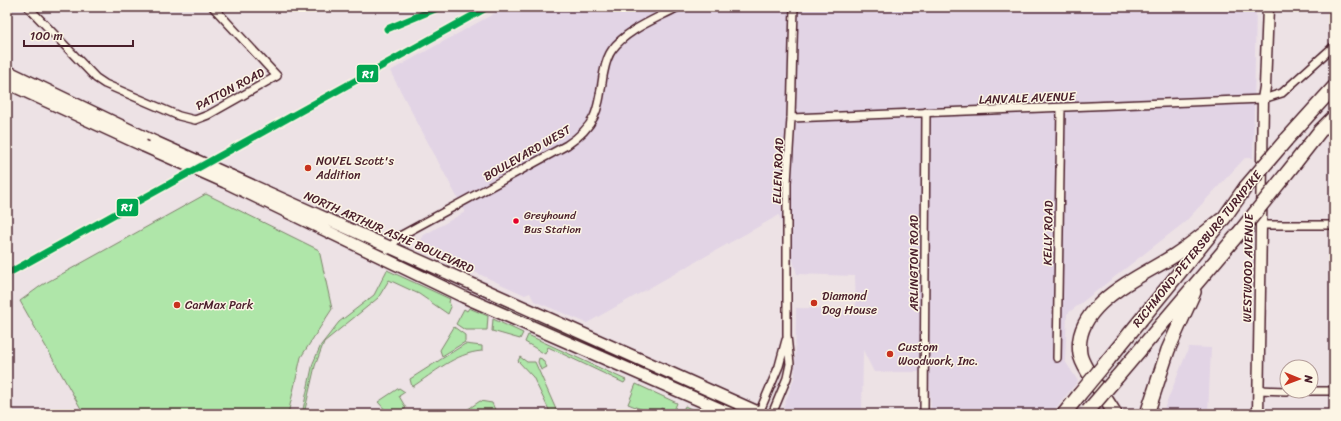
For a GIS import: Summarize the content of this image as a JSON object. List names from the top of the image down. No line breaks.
{"streets":{"highway":["RICHMOND-PETERSBURG TURNPIKE"],"main road":["NORTH ARTHUR ASHE BOULEVARD","WESTWOOD AVENUE"],"street":["PATTON ROAD","LANVALE AVENUE","BOULEVARD WEST","ELLEN ROAD","KELLY ROAD","ARLINGTON ROAD"]},"crossings":[["LANVALE AVENUE","ELLEN ROAD"],["LANVALE AVENUE","KELLY ROAD"],["LANVALE AVENUE","ARLINGTON ROAD"],["LANVALE AVENUE","WESTWOOD AVENUE"],["BOULEVARD WEST","NORTH ARTHUR ASHE BOULEVARD"],["ELLEN ROAD","NORTH ARTHUR ASHE BOULEVARD"]],"places":["NOVEL Scott's Addition","Greyhound Bus Station","Diamond Dog House","CarMax Park","Custom Woodwork, Inc."],"lines":["transit line R1"],"scale_bar":"100 m","north":"right"}
